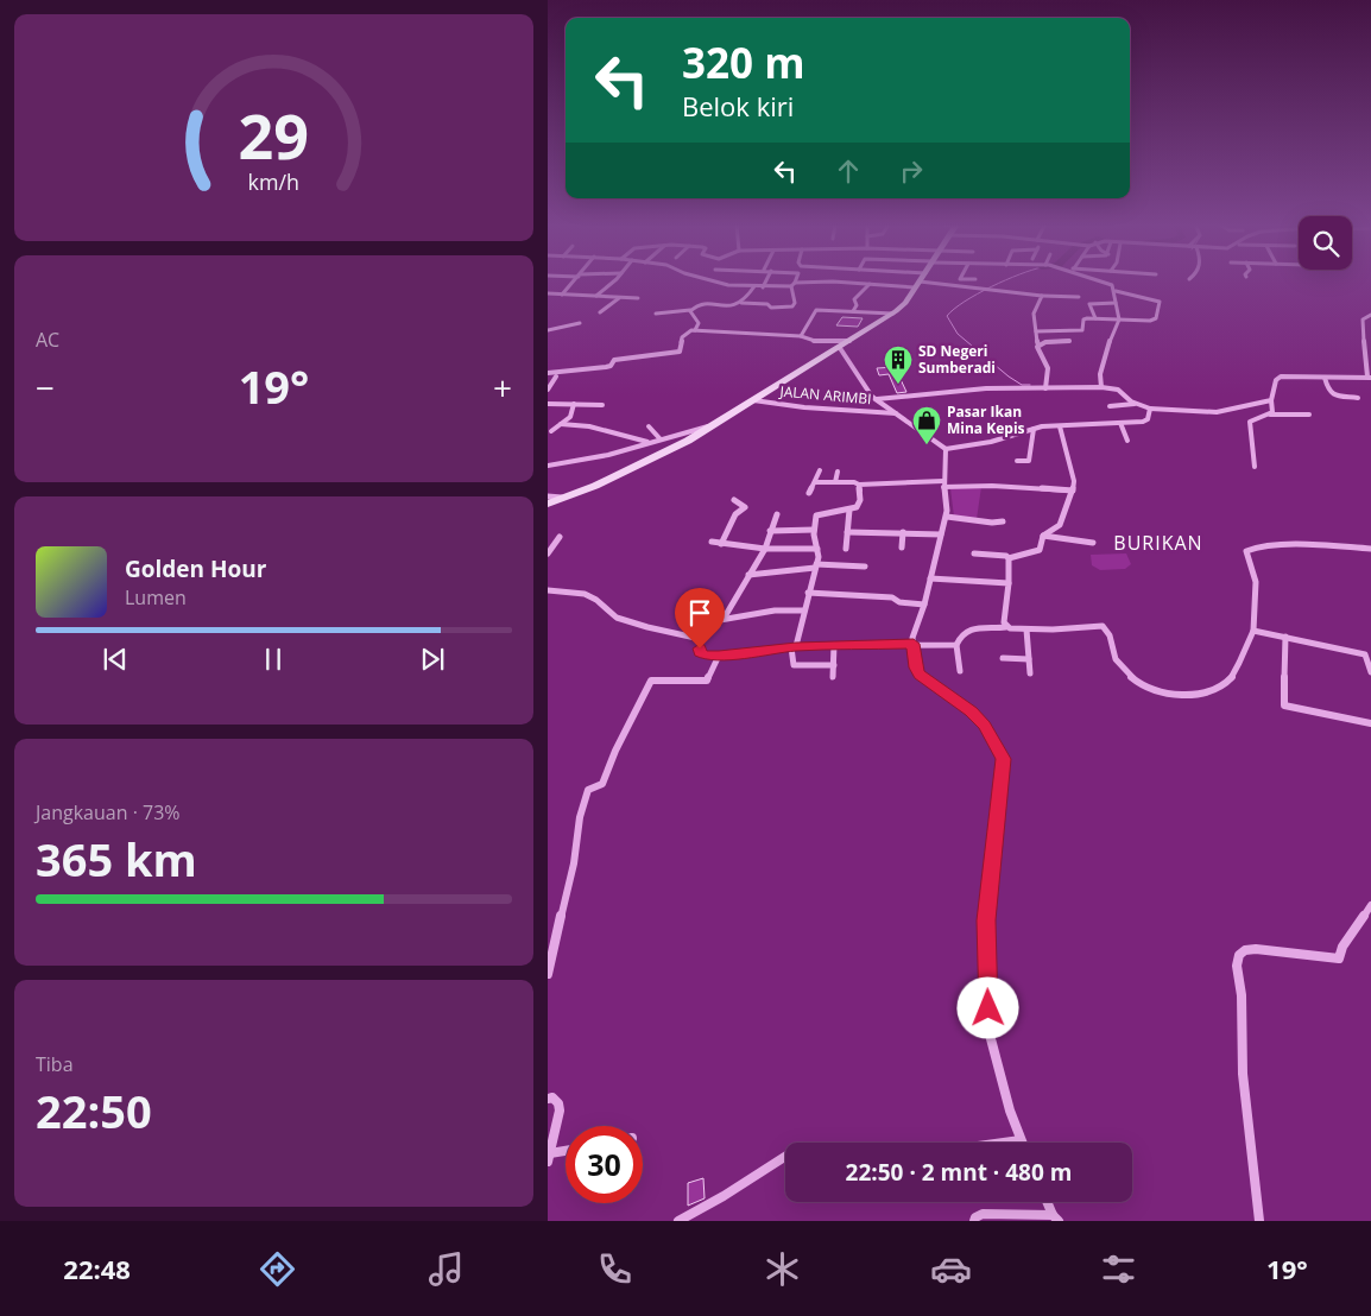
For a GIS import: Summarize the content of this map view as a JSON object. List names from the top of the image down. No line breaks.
{"streets":{"street":["JALAN ARIMBI"]},"districts":["BURIKAN"],"places":{"building":["SD Negeri Sumberadi"],"shop":["Pasar Ikan Mina Kepis"]},"page":{"turn":["320 m","Belok kiri"],"tile":["AC",["Jangkauan · 73%","365 km"],["Tiba","22:50"]],"heat":["−","19°","+"],"song":["Golden Hour","Lumen"],"limit":"30","trip":"22:50 · 2 mnt · 480 m","tabs":["22:48","19°"],"gauge":["29","km/h"]}}
